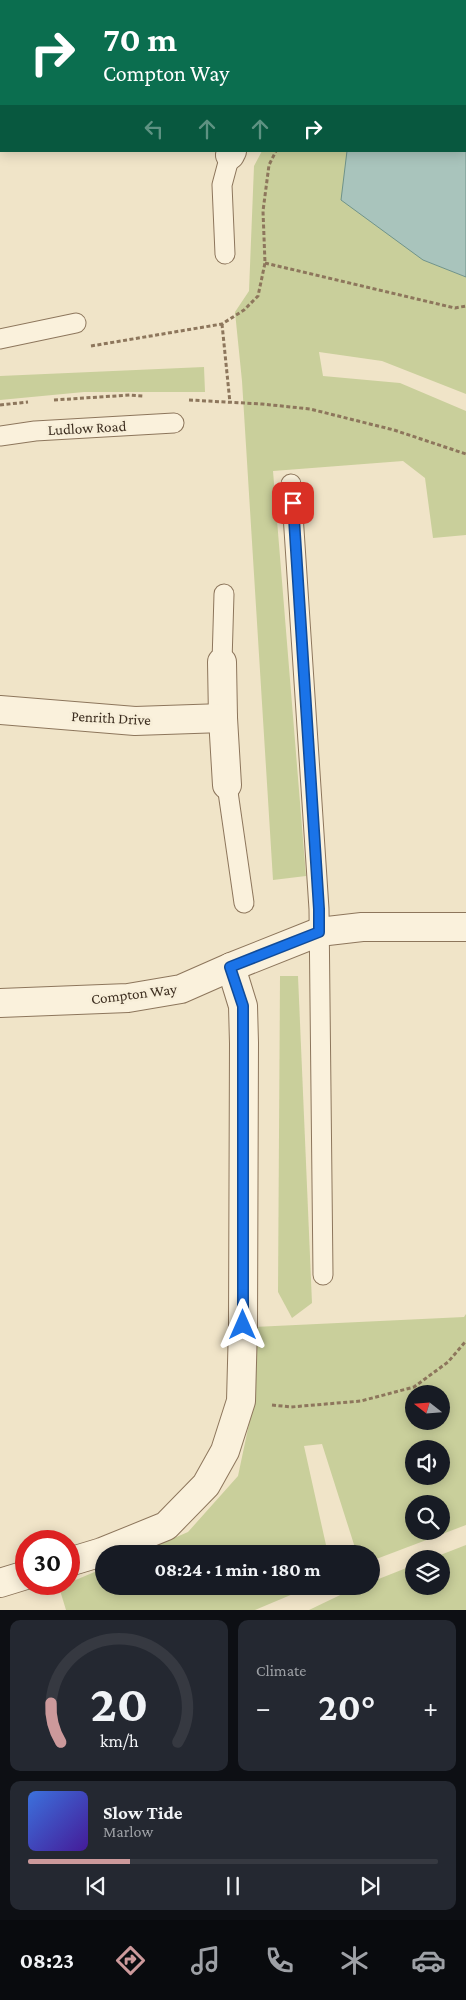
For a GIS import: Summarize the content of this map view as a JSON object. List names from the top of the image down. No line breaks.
{"streets":{"street":["Penrith Drive","Compton Way"],"lane":["Ludlow Road"]},"north":"left","page":{"turn":["70 m","Compton Way"],"limit":"30","trip":"08:24 · 1 min · 180 m","tile":"Climate","heat":["−","20°","+"],"song":["Slow Tide","Marlow"],"tabs":"08:23","gauge":["20","km/h"]}}
